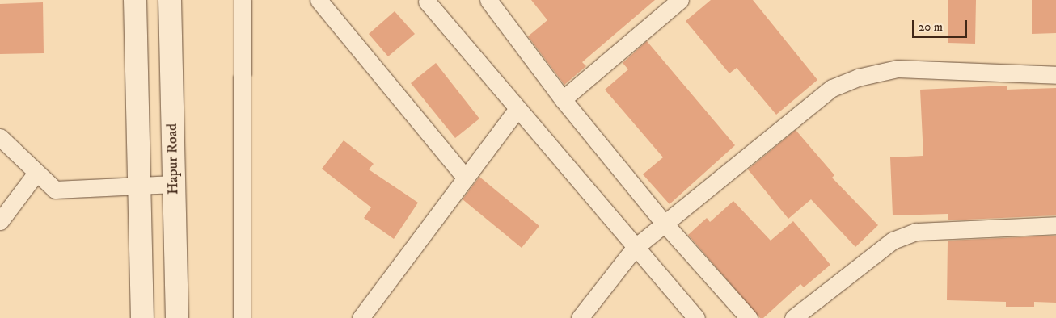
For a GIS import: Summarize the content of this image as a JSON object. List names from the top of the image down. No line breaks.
{"streets":{"main road":["Hapur Road"]},"scale_bar":"20 m"}
